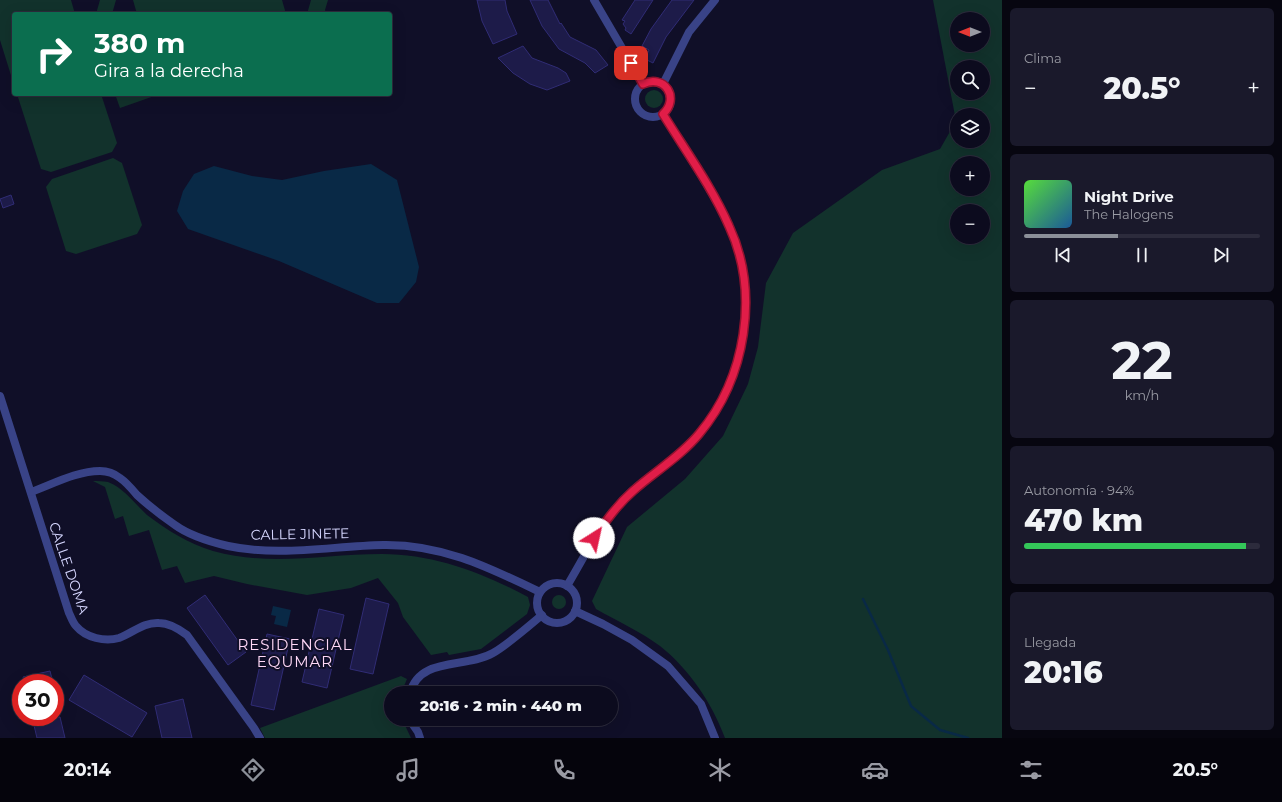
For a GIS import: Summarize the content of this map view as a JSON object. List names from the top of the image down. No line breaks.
{"streets":{"street":["CALLE JINETE","CALLE DOMA"]},"crossings":[["CALLE JINETE","CALLE DOMA"]],"districts":["RESIDENCIAL EQUMAR"],"north":"left","page":{"tile":["Clima",["22","km/h"],["Autonomía · 94%","470 km"],["Llegada","20:16"]],"map_buttons":["+","−"],"turn":["380 m","Gira a la derecha"],"heat":["−","20.5°","+"],"song":["Night Drive","The Halogens"],"limit":"30","trip":"20:16 · 2 min · 440 m","tabs":["20:14","20.5°"]}}
